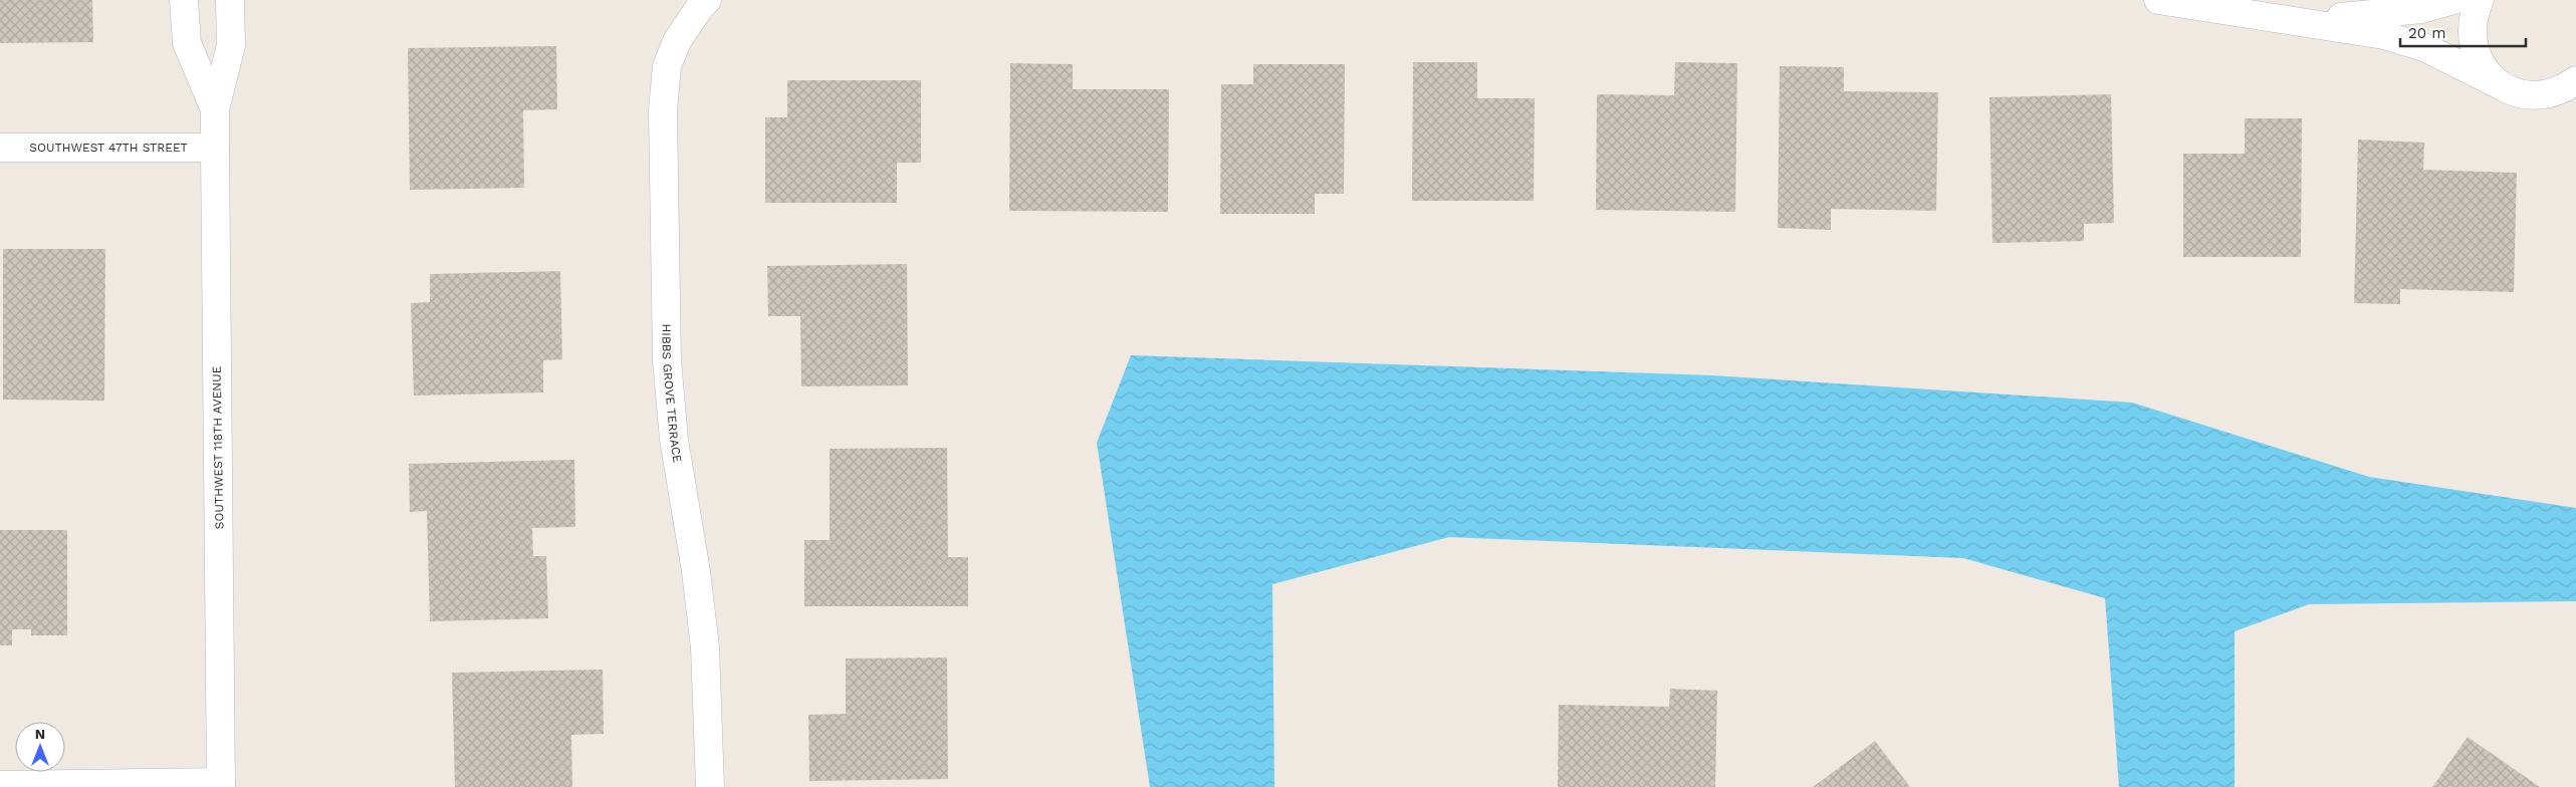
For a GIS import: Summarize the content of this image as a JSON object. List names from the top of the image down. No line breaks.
{"streets":{"street":["SOUTHWEST 47TH STREET","HIBBS GROVE TERRACE","SOUTHWEST 118TH AVENUE"]},"crossings":[["SOUTHWEST 47TH STREET","SOUTHWEST 118TH AVENUE"]],"scale_bar":"20 m","north":"top"}
